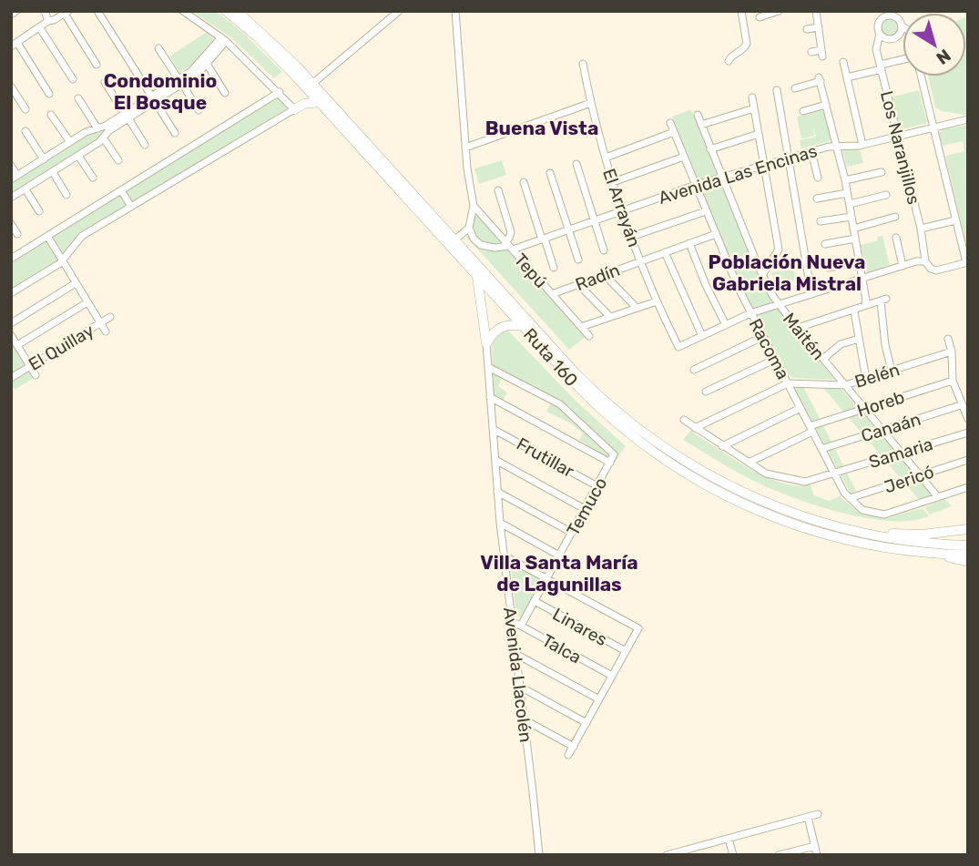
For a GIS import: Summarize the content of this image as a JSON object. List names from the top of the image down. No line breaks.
{"streets":{"highway":["Ruta 160"],"street":["Los Naranjillos","Avenida Las Encinas","El Arrayán","Tepú","Radín","Maitén","El Quillay","Racoma","Belén","Horeb","Canaán","Samaria","Frutillar","Jericó","Temuco","Linares","Talca","Avenida Llacolén"]},"crossings":[["Los Naranjillos","Avenida Las Encinas"],["Avenida Las Encinas","El Arrayán"],["Avenida Las Encinas","Tepú"],["Avenida Las Encinas","Maitén"],["Avenida Las Encinas","Racoma"],["El Arrayán","Radín"],["Tepú","Radín"],["Radín","Racoma"],["Maitén","Belén"],["Maitén","Horeb"],["Maitén","Canaán"],["Maitén","Samaria"],["Maitén","Jericó"],["Racoma","Belén"],["Racoma","Horeb"],["Racoma","Canaán"],["Racoma","Samaria"],["Racoma","Jericó"],["Belén","Samaria"],["Horeb","Samaria"],["Frutillar","Temuco"],["Frutillar","Avenida Llacolén"],["Temuco","Linares"],["Temuco","Talca"],["Temuco","Avenida Llacolén"],["Talca","Avenida Llacolén"]],"districts":["Condominio El Bosque","Buena Vista","Población Nueva Gabriela Mistral","Villa Santa María de Lagunillas"],"north":"bottom right"}
